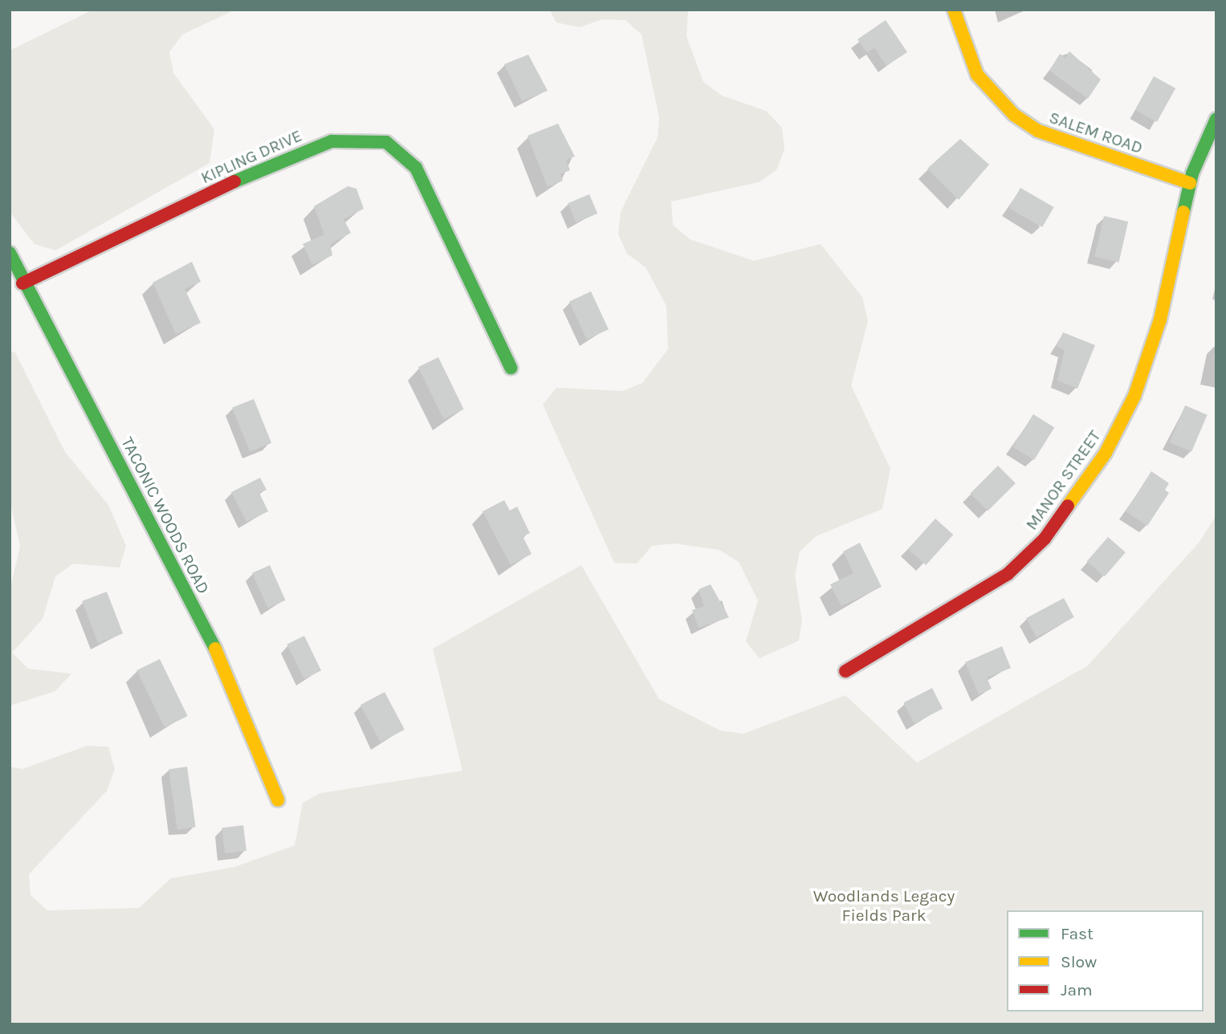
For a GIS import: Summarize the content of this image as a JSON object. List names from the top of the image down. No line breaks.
{"streets":{"street":["SALEM ROAD","KIPLING DRIVE","MANOR STREET","TACONIC WOODS ROAD"]},"crossings":[["SALEM ROAD","MANOR STREET"],["KIPLING DRIVE","TACONIC WOODS ROAD"]],"parks":["Woodlands Legacy Fields Park"],"legend":["Fast","Slow","Jam"]}
